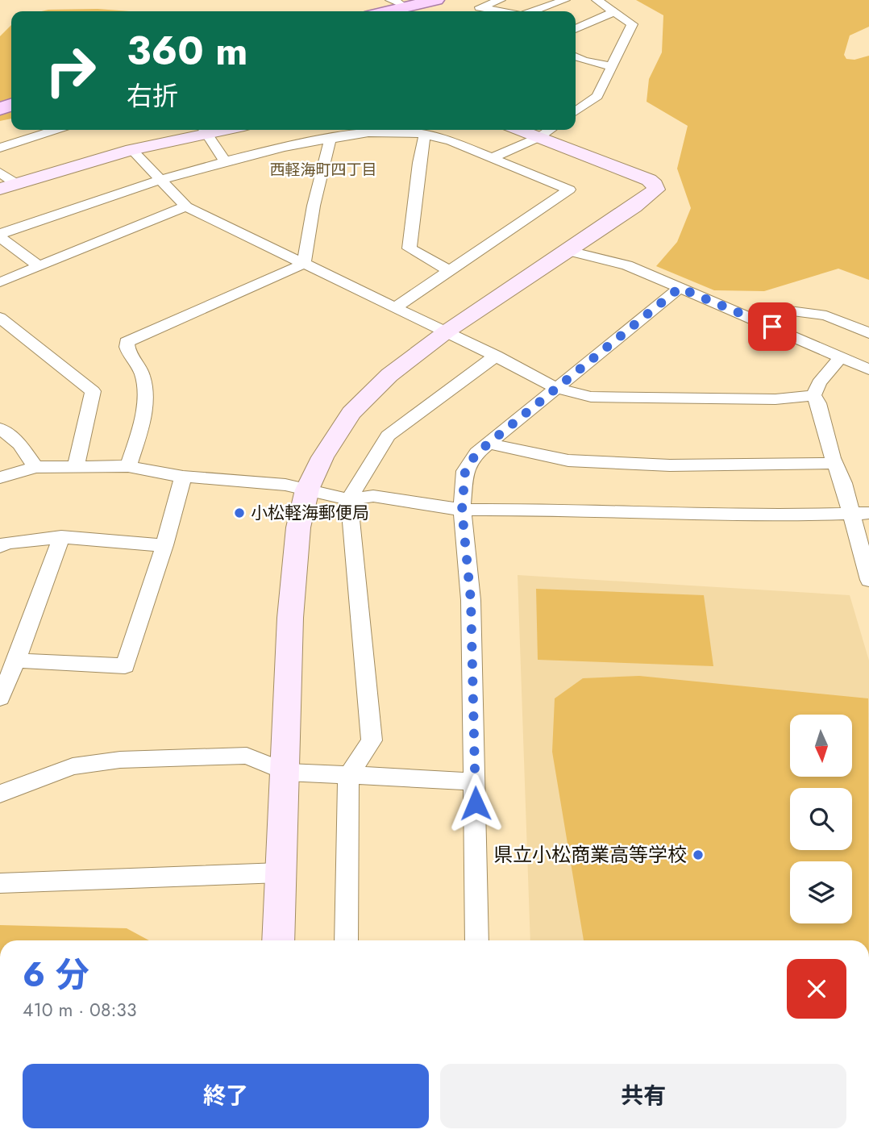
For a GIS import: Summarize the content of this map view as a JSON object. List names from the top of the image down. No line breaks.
{"districts":["西軽海町四丁目"],"places":["小松軽海郵便局","県立小松商業高等学校"],"north":"bottom","page":{"turn":["360 m","右折"],"heading":["6 分","410 m · 08:33"],"buttons":["終了","共有"]}}
